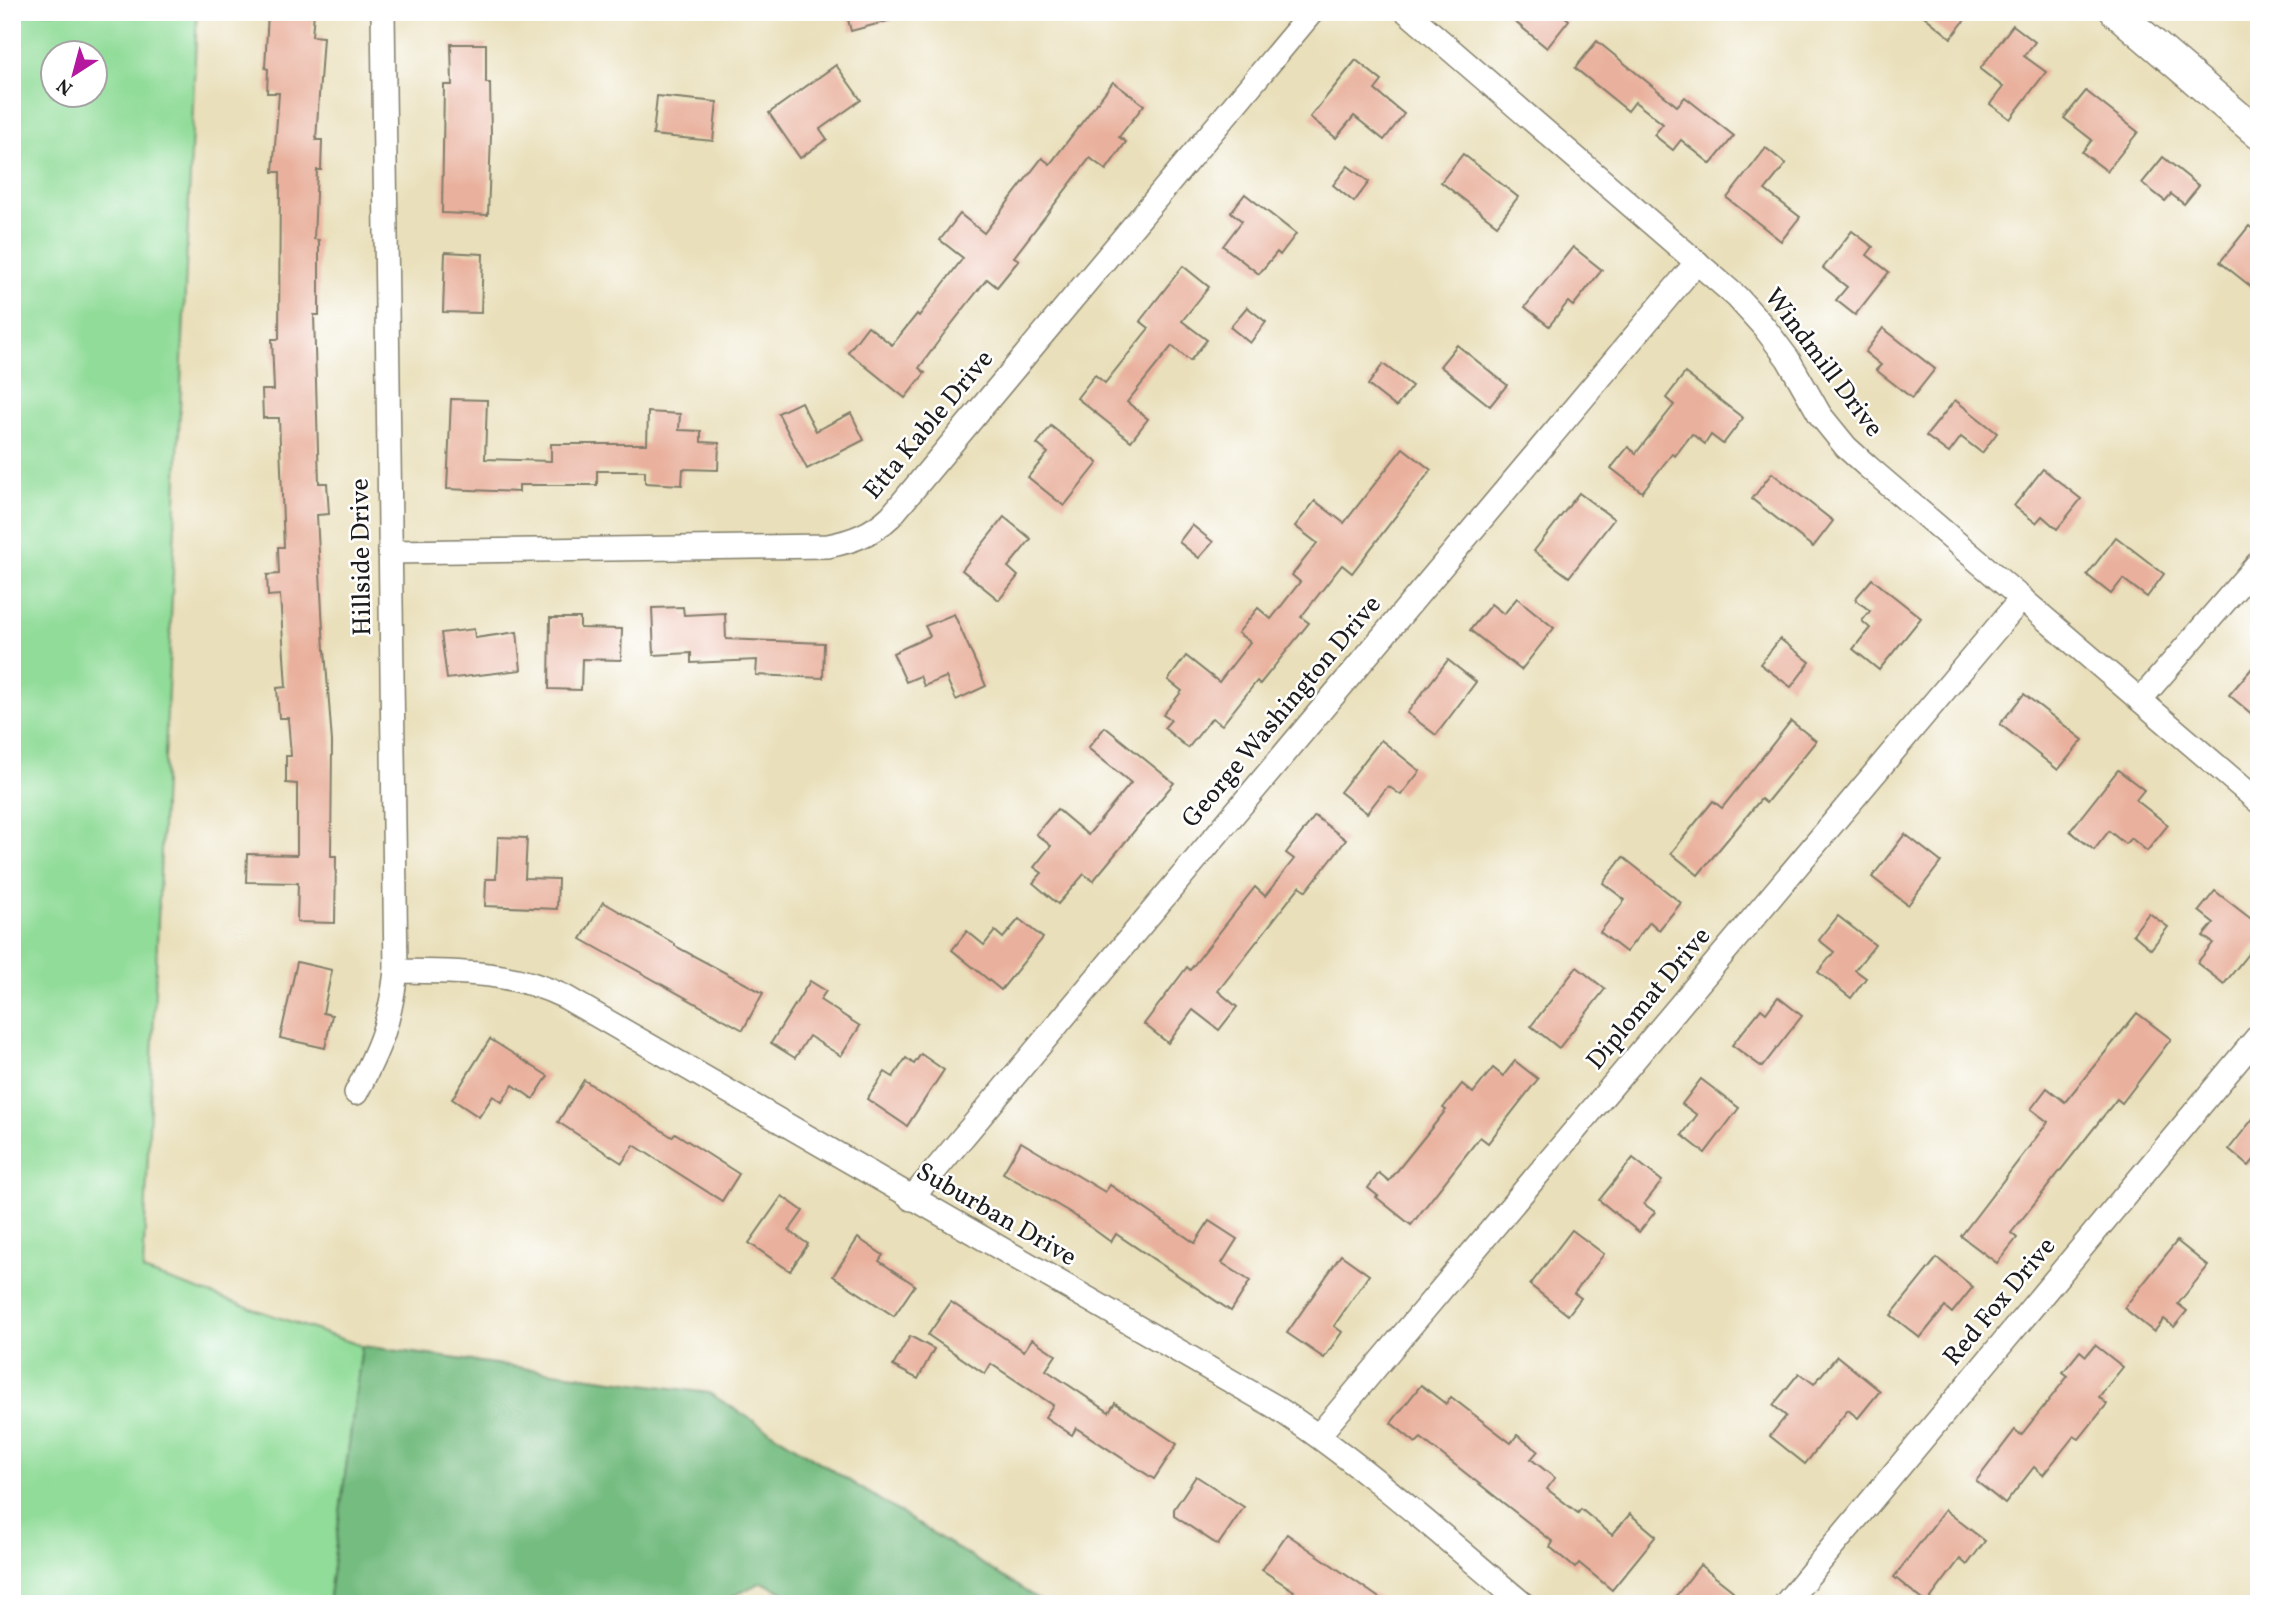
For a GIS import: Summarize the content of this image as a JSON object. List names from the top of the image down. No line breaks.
{"streets":{"street":["Windmill Drive","Etta Kable Drive","Hillside Drive","George Washington Drive","Diplomat Drive","Suburban Drive","Red Fox Drive"]},"crossings":[["Windmill Drive","George Washington Drive"],["Windmill Drive","Diplomat Drive"],["Etta Kable Drive","Hillside Drive"],["Hillside Drive","Suburban Drive"],["George Washington Drive","Suburban Drive"],["Diplomat Drive","Suburban Drive"]],"north":"bottom left"}
